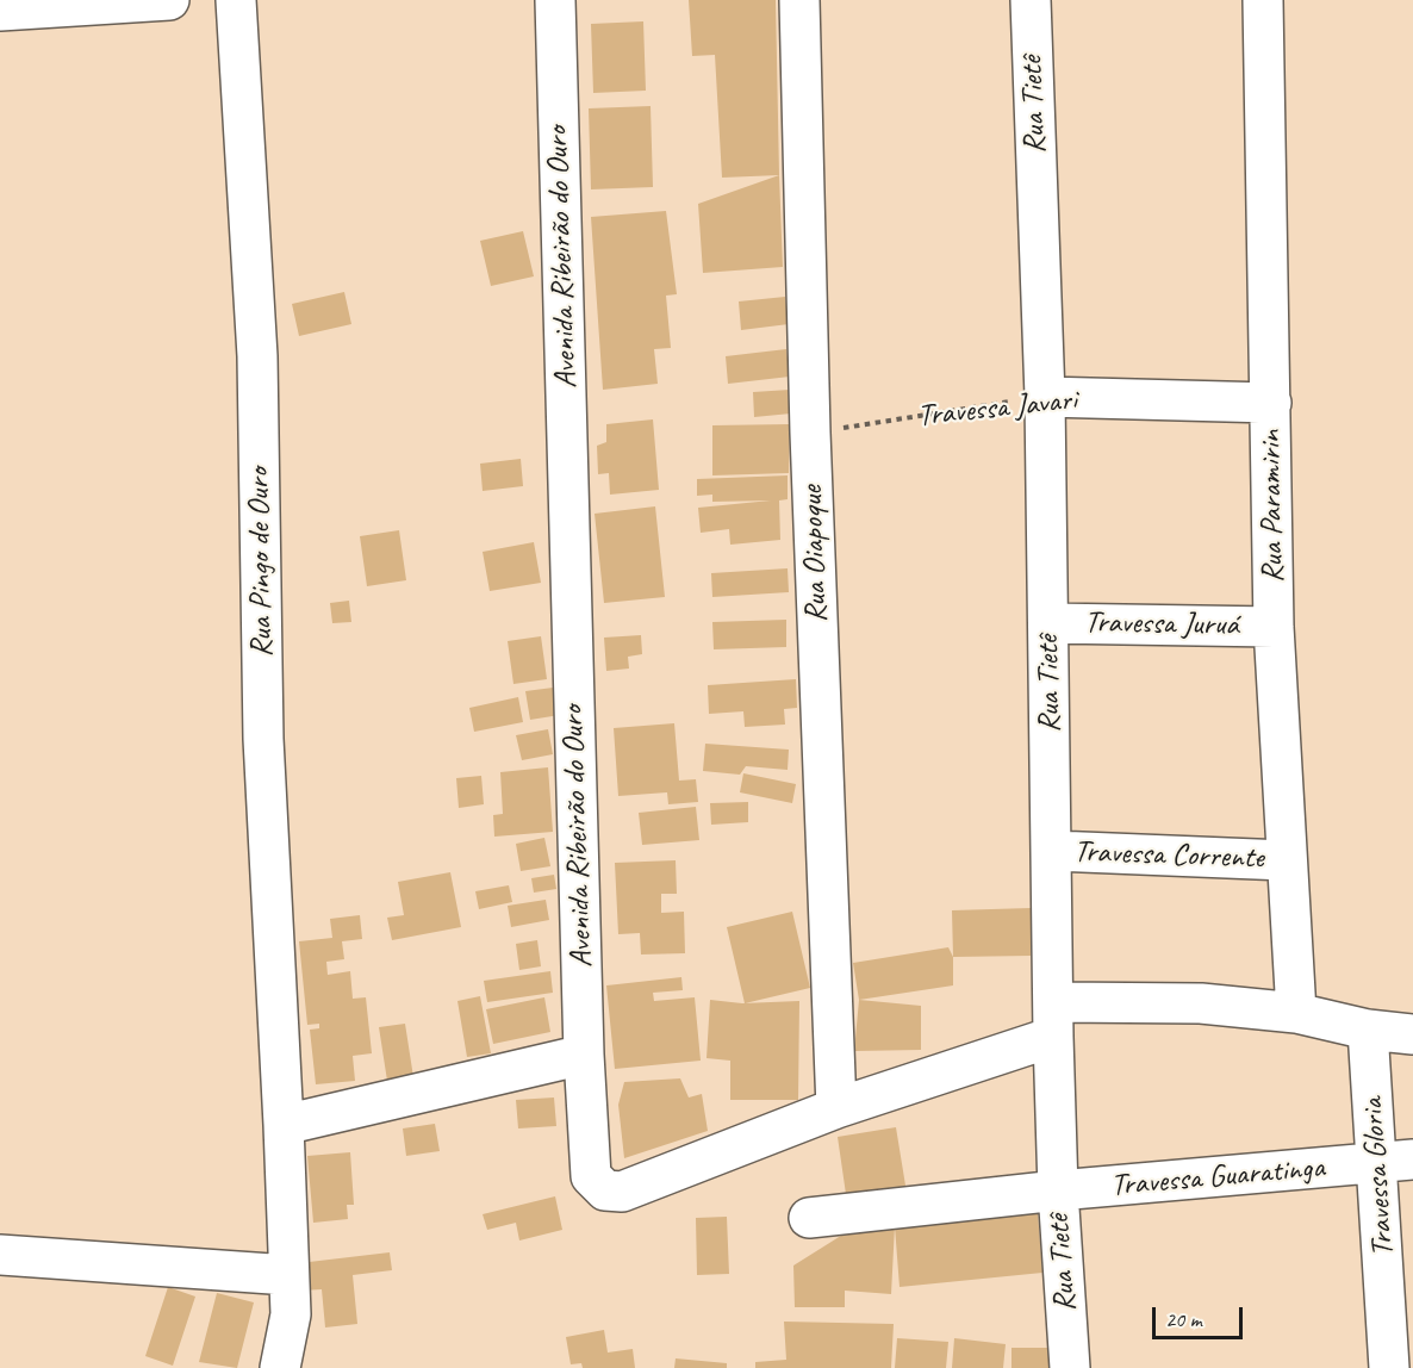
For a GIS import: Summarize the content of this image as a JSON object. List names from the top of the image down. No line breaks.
{"streets":{"street":["Rua Tietê","Avenida Ribeirão do Ouro","Travessa Javari","Rua Paramirin","Rua Oiapoque","Rua Pingo de Ouro","Travessa Juruá","Travessa Corrente","Travessa Guaratinga","Travessa Gloria"]},"crossings":[["Rua Tietê","Avenida Ribeirão do Ouro"],["Rua Tietê","Travessa Javari"],["Rua Tietê","Travessa Juruá"],["Rua Tietê","Travessa Corrente"],["Rua Tietê","Travessa Guaratinga"],["Avenida Ribeirão do Ouro","Rua Paramirin"],["Avenida Ribeirão do Ouro","Rua Oiapoque"],["Avenida Ribeirão do Ouro","Travessa Gloria"],["Travessa Javari","Rua Paramirin"],["Travessa Javari","Rua Oiapoque"],["Rua Paramirin","Travessa Juruá"],["Rua Paramirin","Travessa Corrente"],["Travessa Guaratinga","Travessa Gloria"]],"scale_bar":"20 m"}
